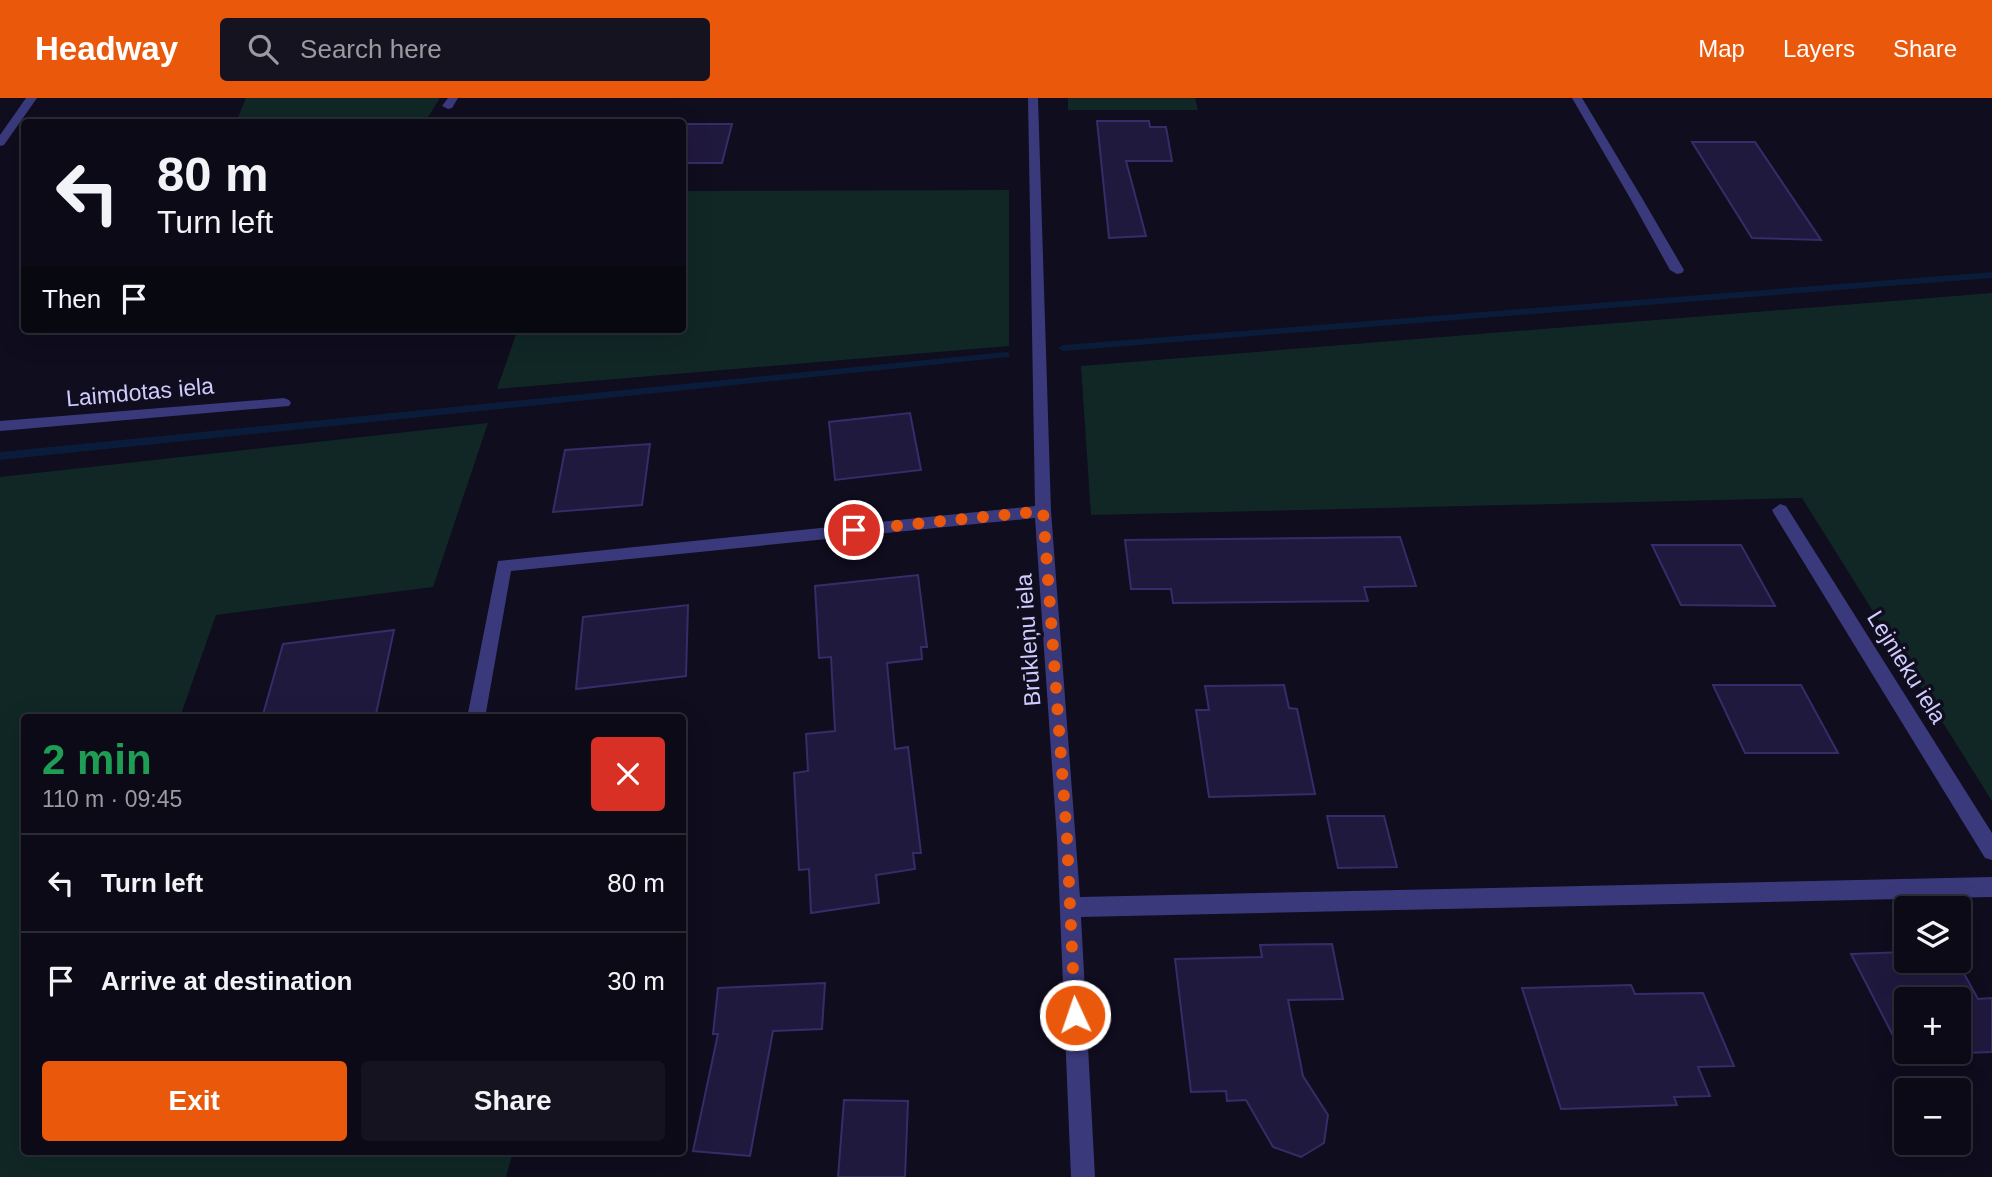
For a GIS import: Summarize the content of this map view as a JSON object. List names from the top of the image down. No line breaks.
{"streets":{"street":["Laimdotas iela","Brūkleņu iela","Lejnieku iela"]},"page":{"header":"Headway","search":"Search here","nav":["Map","Layers","Share"],"turn":["80 m","Turn left"],"then":"Then","heading":["2 min","110 m · 09:45"],"list":[{"name":"Turn left","value":"80 m"},{"name":"Arrive at destination","value":"30 m"}],"map_buttons":["+","−"],"buttons":["Exit","Share"]}}
